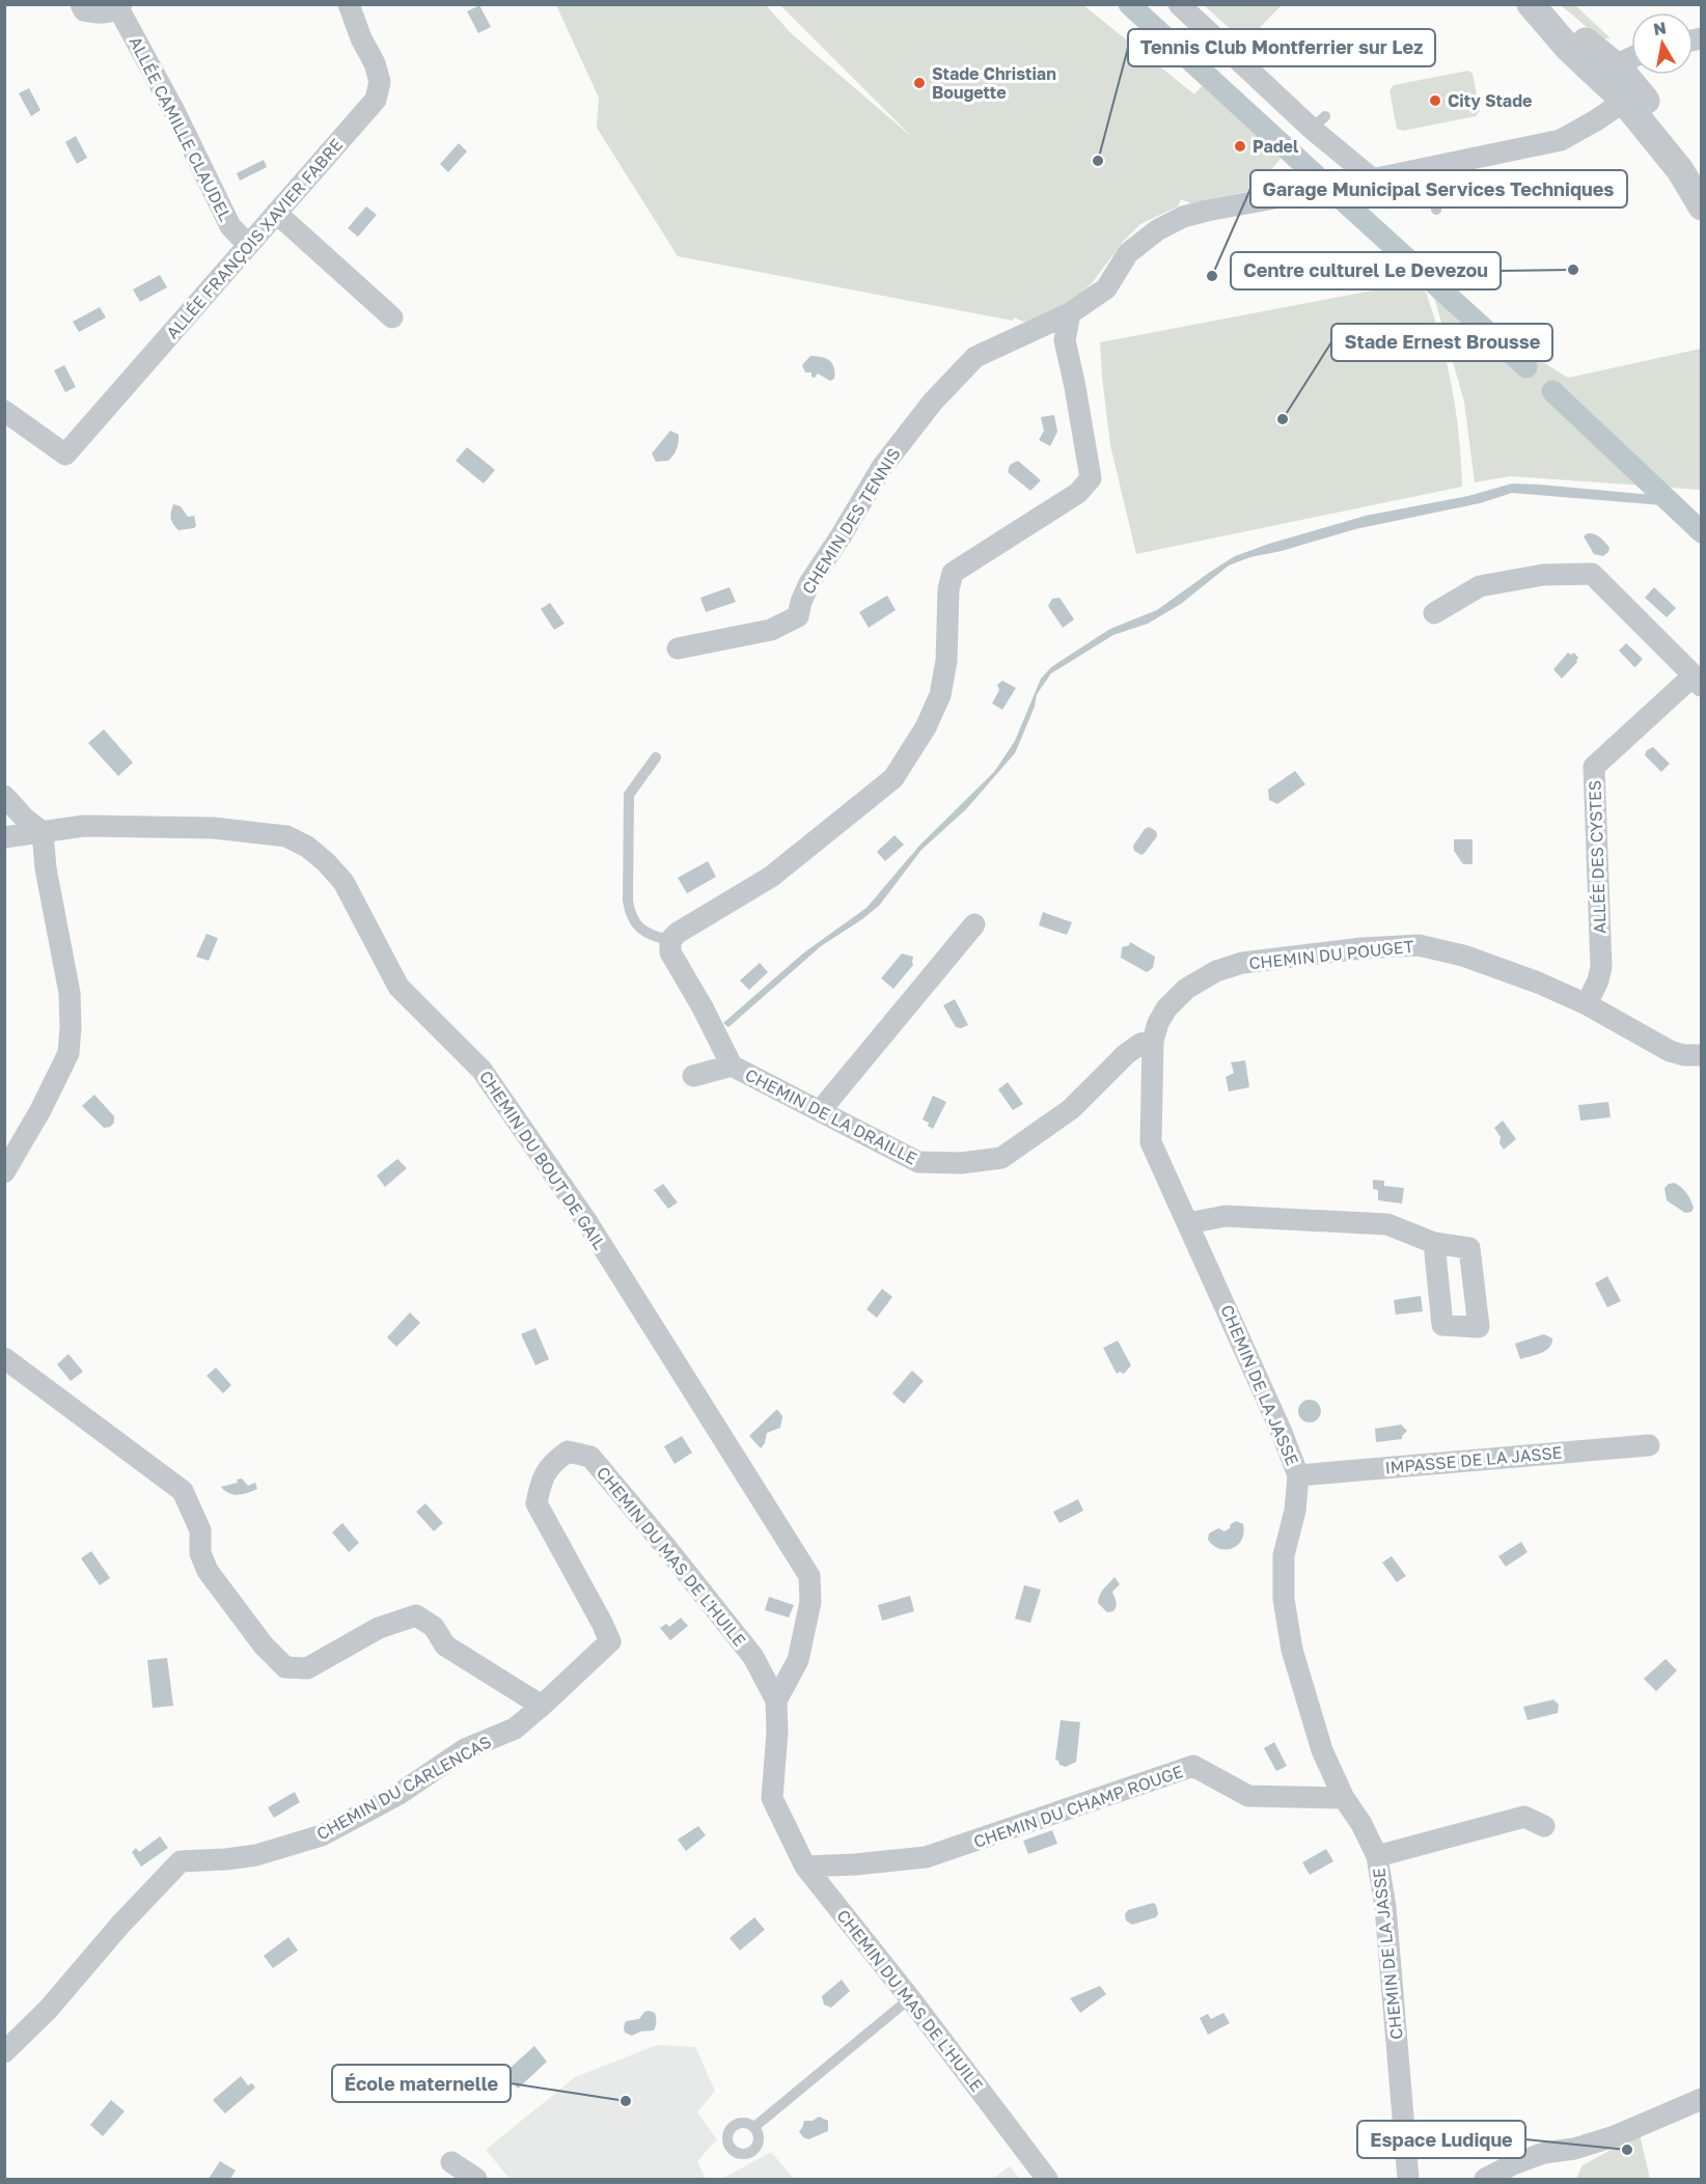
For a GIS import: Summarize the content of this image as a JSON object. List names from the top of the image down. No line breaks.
{"streets":{"street":["ALLÉE CAMILLE CLAUDEL","ALLÉE FRANÇOIS XAVIER FABRE","CHEMIN DES TENNIS","ALLÉE DES CYSTES","CHEMIN DU POUGET","CHEMIN DE LA DRAILLE","CHEMIN DU BOUT DE GAIL","CHEMIN DE LA JASSE","IMPASSE DE LA JASSE","CHEMIN DU MAS DE L'HUILE","CHEMIN DU CARLENCAS","CHEMIN DU CHAMP ROUGE"]},"crossings":[["ALLÉE CAMILLE CLAUDEL","ALLÉE FRANÇOIS XAVIER FABRE"],["ALLÉE DES CYSTES","CHEMIN DU POUGET"],["CHEMIN DU POUGET","CHEMIN DE LA DRAILLE"],["CHEMIN DU POUGET","CHEMIN DE LA JASSE"],["CHEMIN DU BOUT DE GAIL","CHEMIN DU MAS DE L'HUILE"],["CHEMIN DE LA JASSE","IMPASSE DE LA JASSE"],["CHEMIN DE LA JASSE","CHEMIN DU CHAMP ROUGE"],["CHEMIN DU MAS DE L'HUILE","CHEMIN DU CARLENCAS"],["CHEMIN DU MAS DE L'HUILE","CHEMIN DU CHAMP ROUGE"]],"places":["Stade Christian Bougette","City Stade","Padel","Tennis Club Montferrier sur Lez","Centre culturel Le Devezou","Garage Municipal Services Techniques","Stade Ernest Brousse","École maternelle","Espace Ludique"],"north":"top"}
